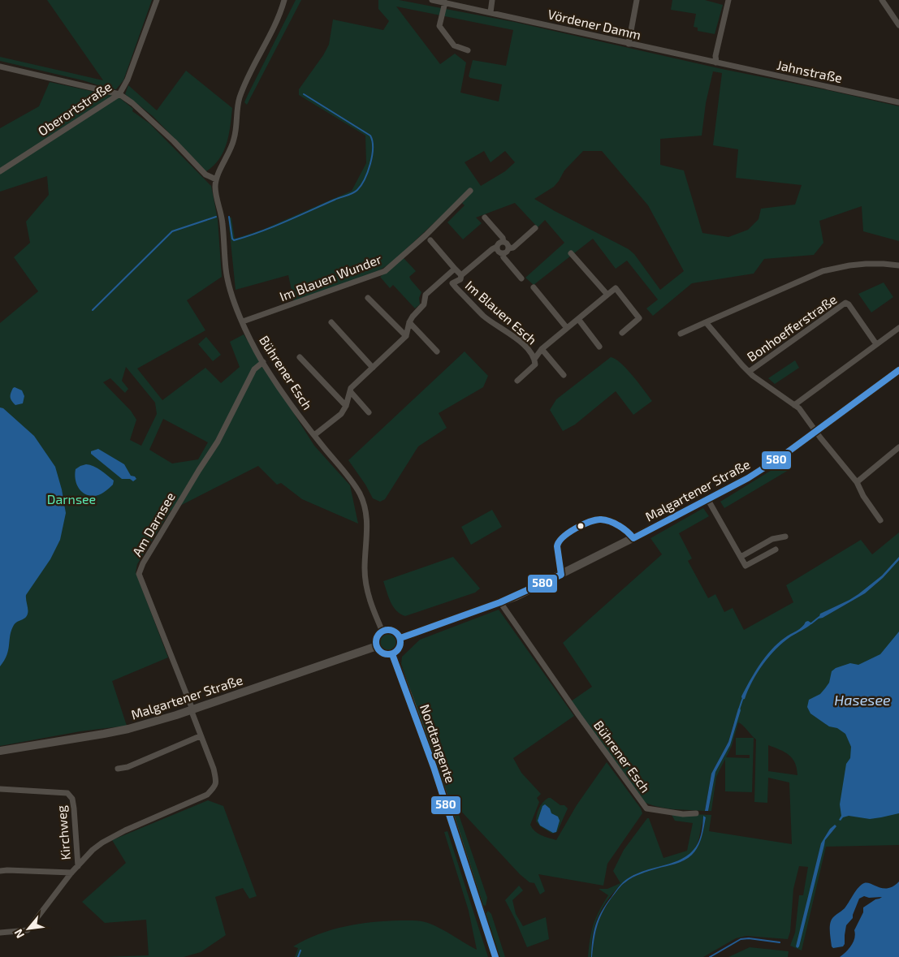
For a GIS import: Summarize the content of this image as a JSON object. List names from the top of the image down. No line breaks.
{"streets":{"street":["Vördener Damm","Jahnstraße","Oberortstraße","Im Blauen Wunder","Im Blauen Esch","Bonhoefferstraße","Bührener Esch","Malgartener Straße","Am Darnsee","Nordtangente","Kirchweg"]},"crossings":[["Vördener Damm","Jahnstraße"],["Im Blauen Wunder","Bührener Esch"],["Bührener Esch","Malgartener Straße"],["Bührener Esch","Am Darnsee"],["Bührener Esch","Nordtangente"],["Malgartener Straße","Am Darnsee"],["Malgartener Straße","Nordtangente"]],"water":["Hasesee"],"parks":["Darnsee"],"lines":["transit line 580"],"north":"bottom left"}
